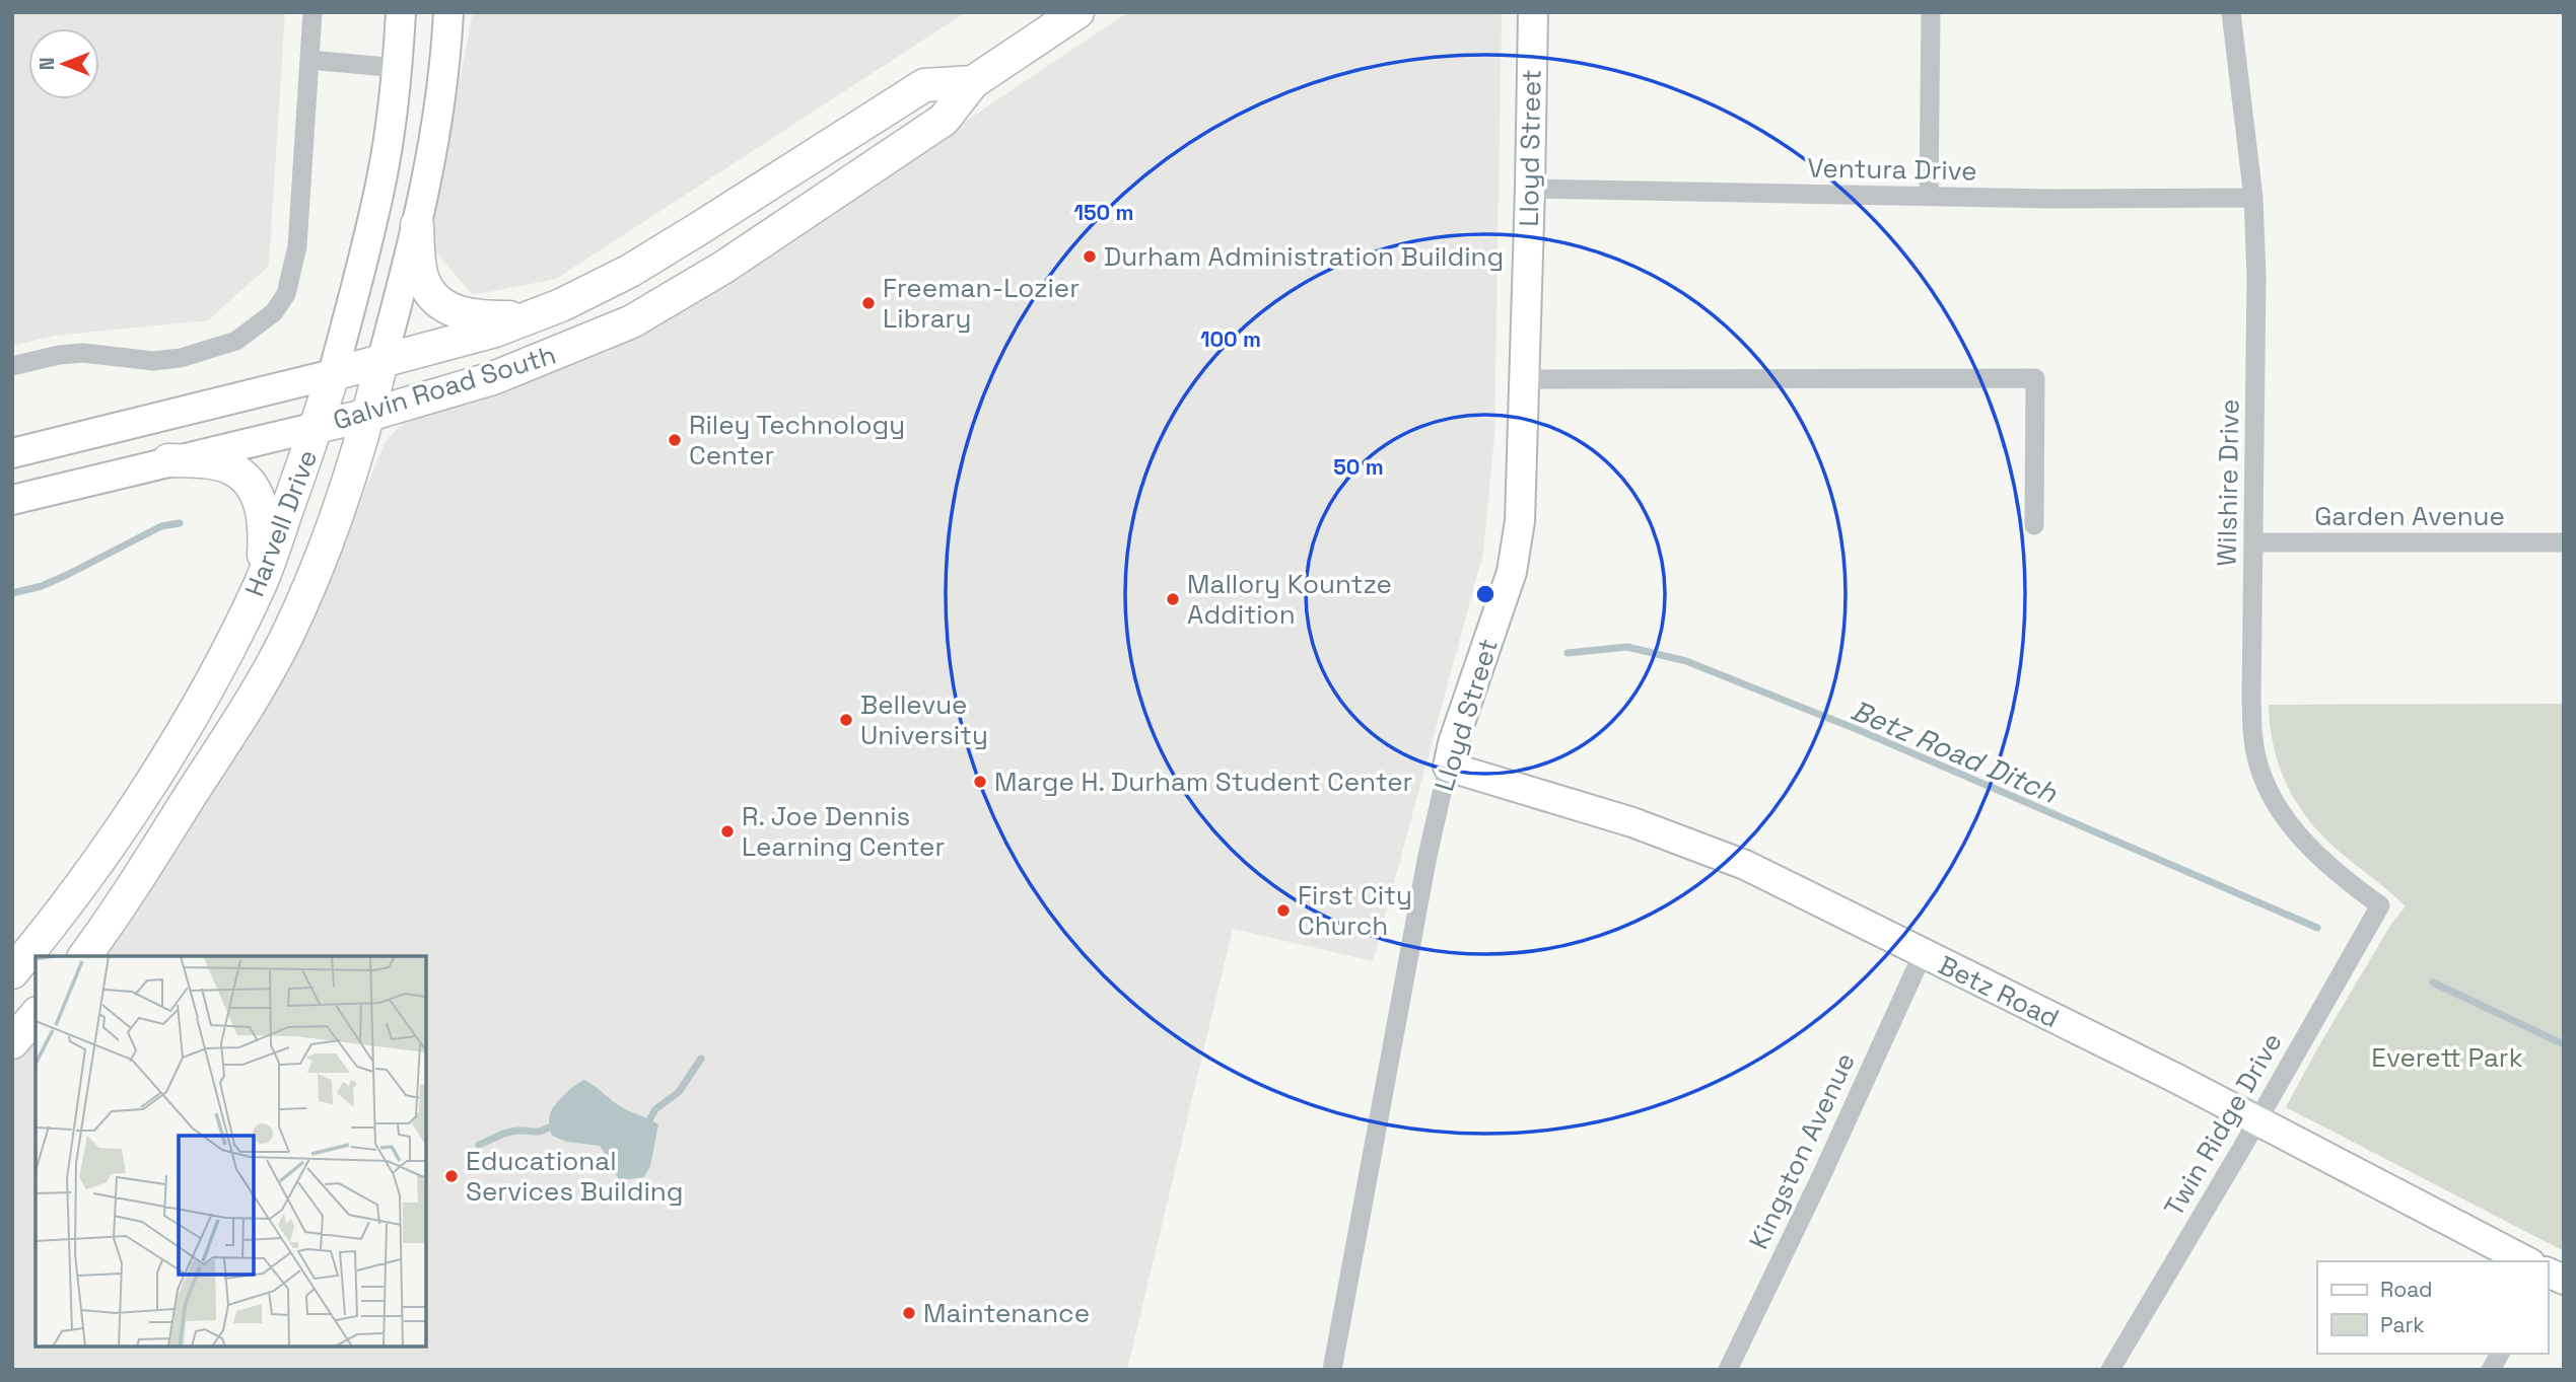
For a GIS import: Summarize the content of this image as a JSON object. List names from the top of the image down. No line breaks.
{"streets":{"main road":["Galvin Road South","Harvell Drive"],"street":["Lloyd Street","Ventura Drive","Wilshire Drive","Garden Avenue","Betz Road","Twin Ridge Drive","Kingston Avenue"]},"crossings":[["Lloyd Street","Ventura Drive"],["Lloyd Street","Betz Road"],["Ventura Drive","Wilshire Drive"],["Galvin Road South","Harvell Drive"],["Wilshire Drive","Garden Avenue"],["Wilshire Drive","Twin Ridge Drive"],["Betz Road","Twin Ridge Drive"],["Betz Road","Kingston Avenue"]],"water":["Betz Road Ditch"],"parks":["Everett Park"],"places":["Durham Administration Building","Freeman-Lozier Library","Riley Technology Center","Mallory Kountze Addition","Bellevue University","Marge H. Durham Student Center","R. Joe Dennis Learning Center","First City Church","Educational Services Building","Maintenance"],"legend":["Road","Park"],"north":"left","rings":["150 m","100 m","50 m"]}
